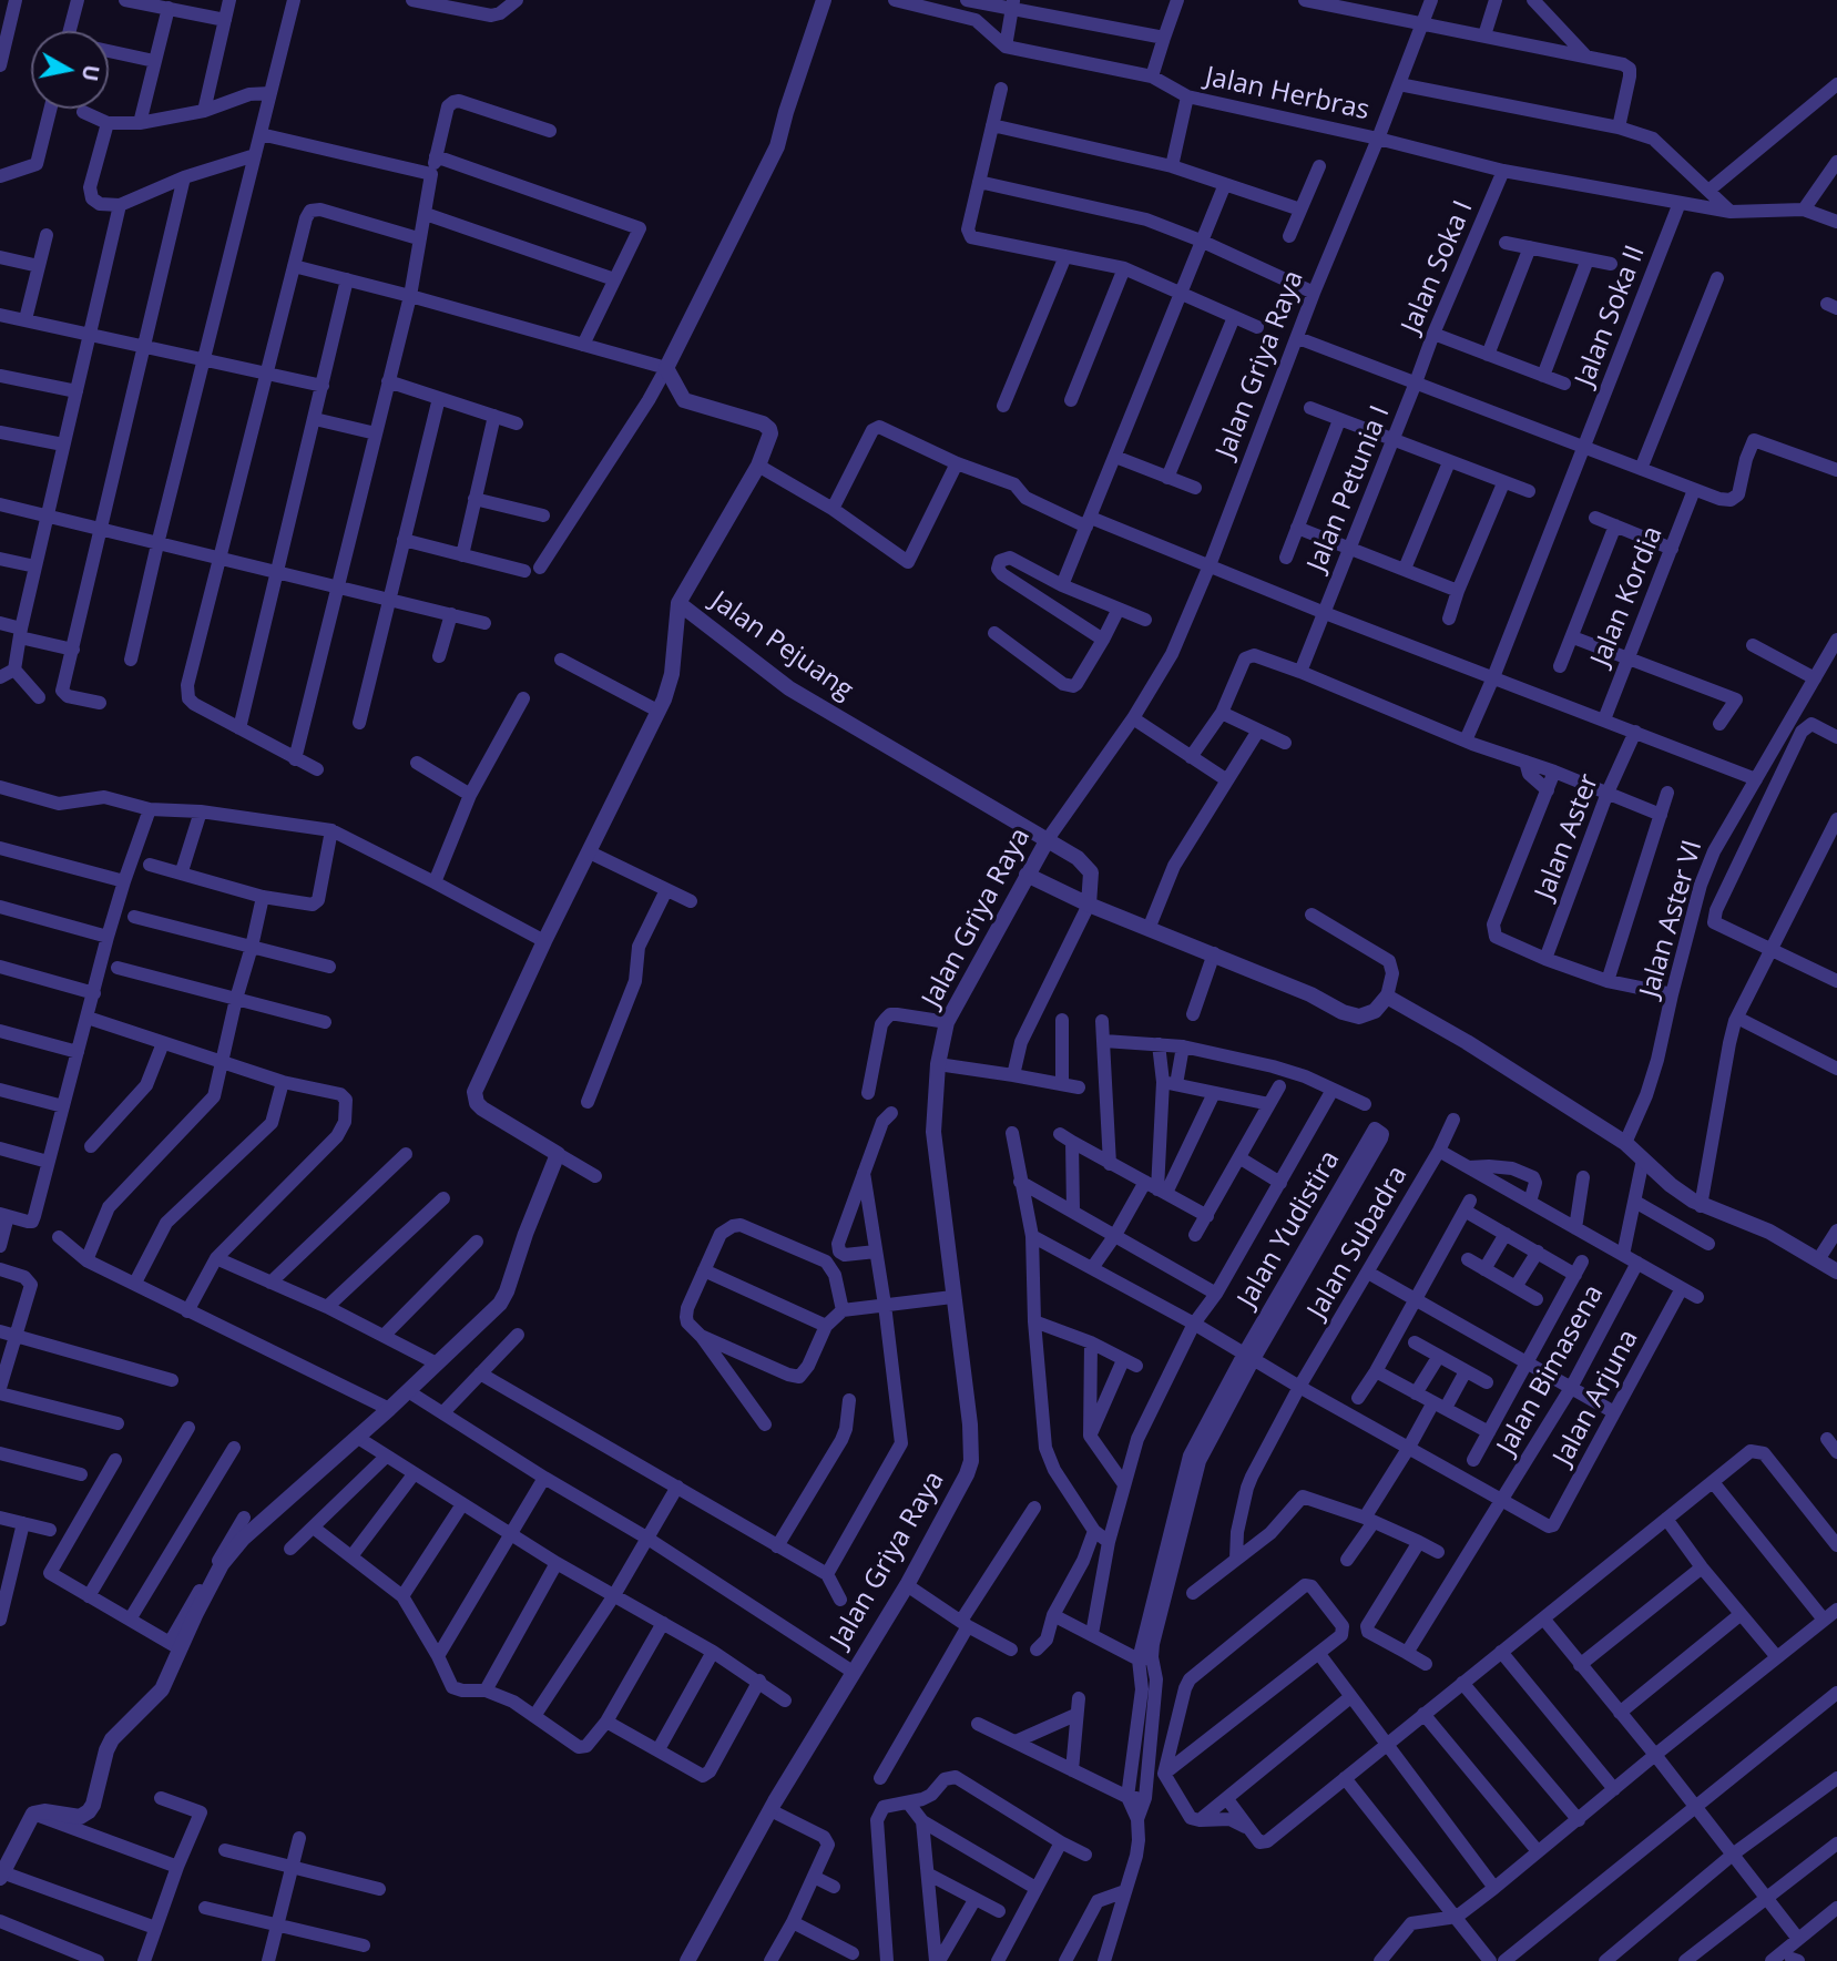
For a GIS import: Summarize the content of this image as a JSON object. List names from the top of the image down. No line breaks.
{"streets":{"street":["Jalan Herbras","Jalan Soka I","Jalan Soka II","Jalan Griya Raya","Jalan Petunia I","Jalan Kordia","Jalan Pejuang","Jalan Aster","Jalan Aster VI","Jalan Yudistira","Jalan Subadra","Jalan Bimasena","Jalan Arjuna"]},"crossings":[["Jalan Herbras","Jalan Soka I"],["Jalan Herbras","Jalan Soka II"],["Jalan Herbras","Jalan Griya Raya"],["Jalan Soka I","Jalan Petunia I"],["Jalan Griya Raya","Jalan Pejuang"],["Jalan Bimasena","Jalan Arjuna"]],"north":"right"}
